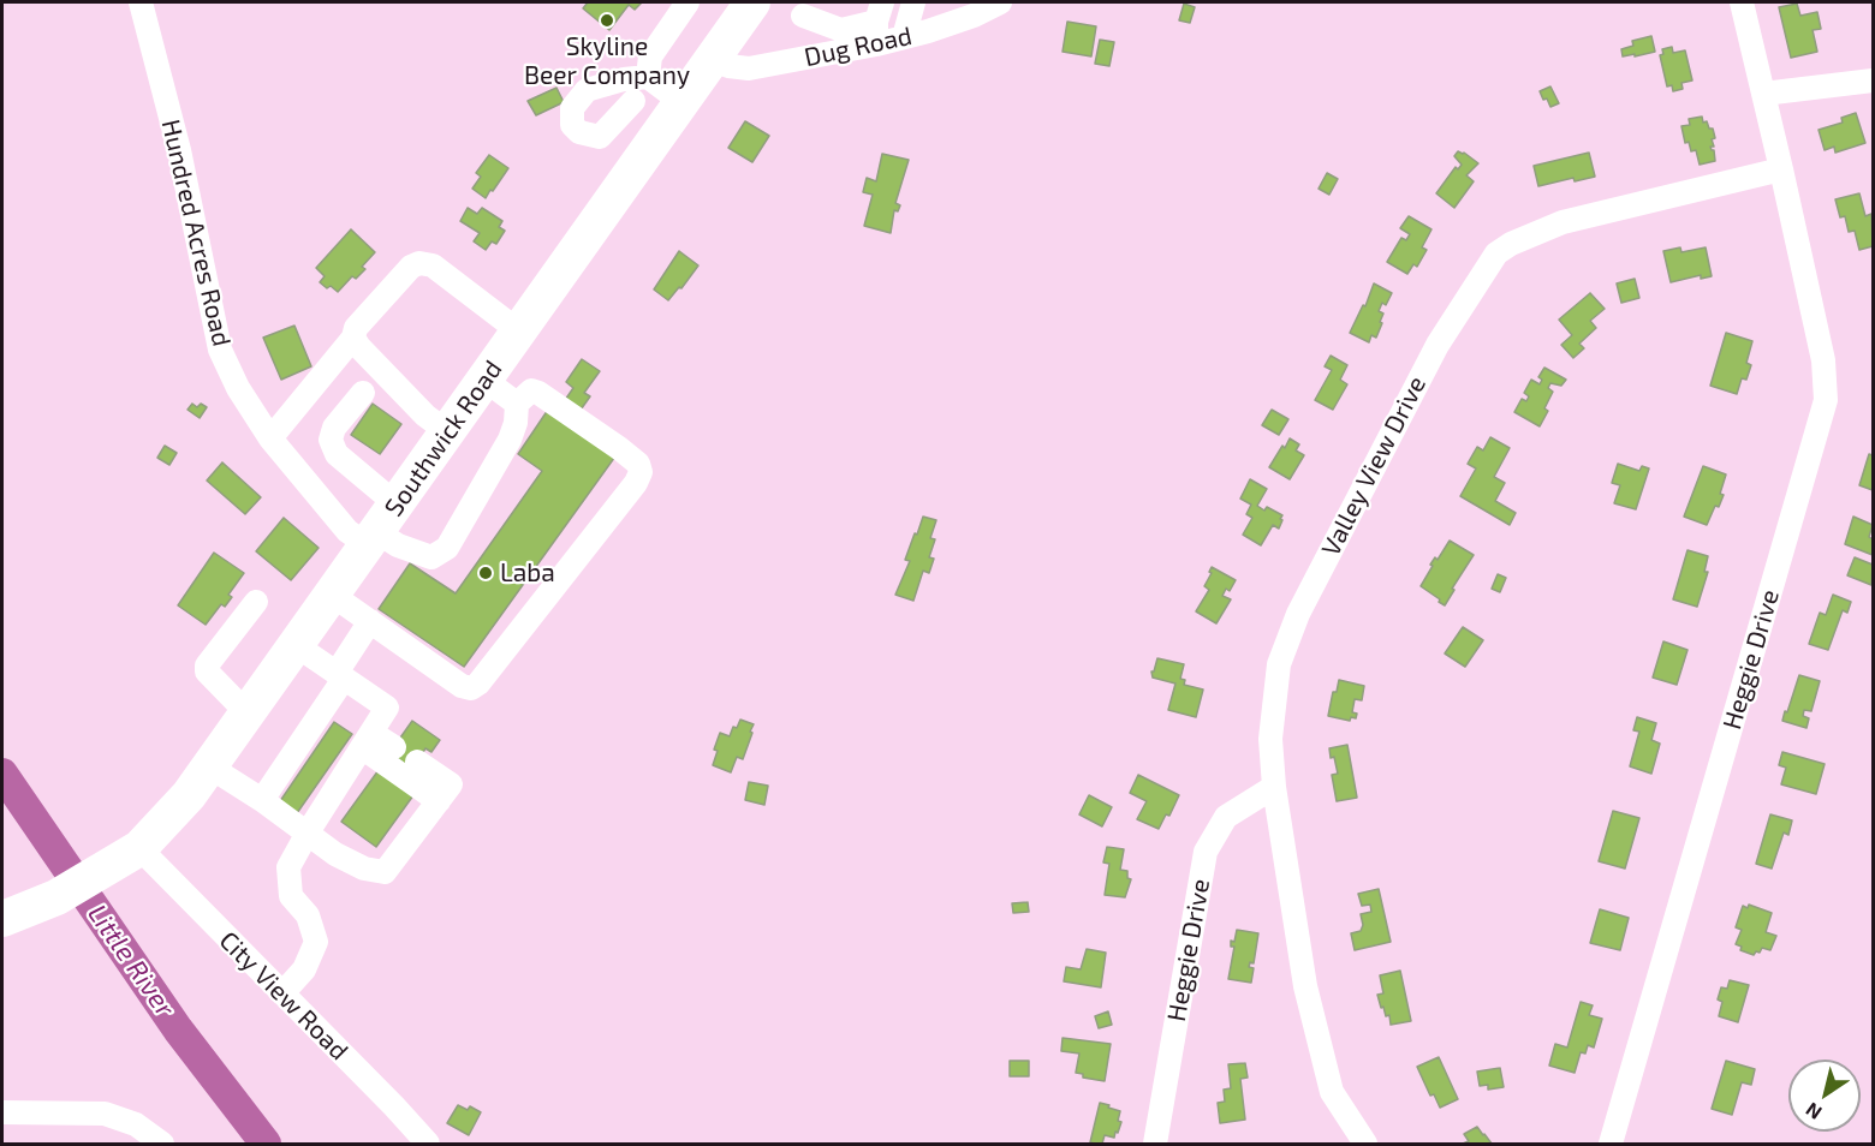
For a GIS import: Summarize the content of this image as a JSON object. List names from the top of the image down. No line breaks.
{"streets":{"highway":["Southwick Road"],"street":["Dug Road","Hundred Acres Road","Valley View Drive","Heggie Drive","City View Road"]},"crossings":[["Dug Road","Southwick Road"],["Hundred Acres Road","Southwick Road"],["Southwick Road","City View Road"],["Valley View Drive","Heggie Drive"]],"water":["Little River"],"places":["Skyline Beer Company","Laba"],"north":"bottom left"}
